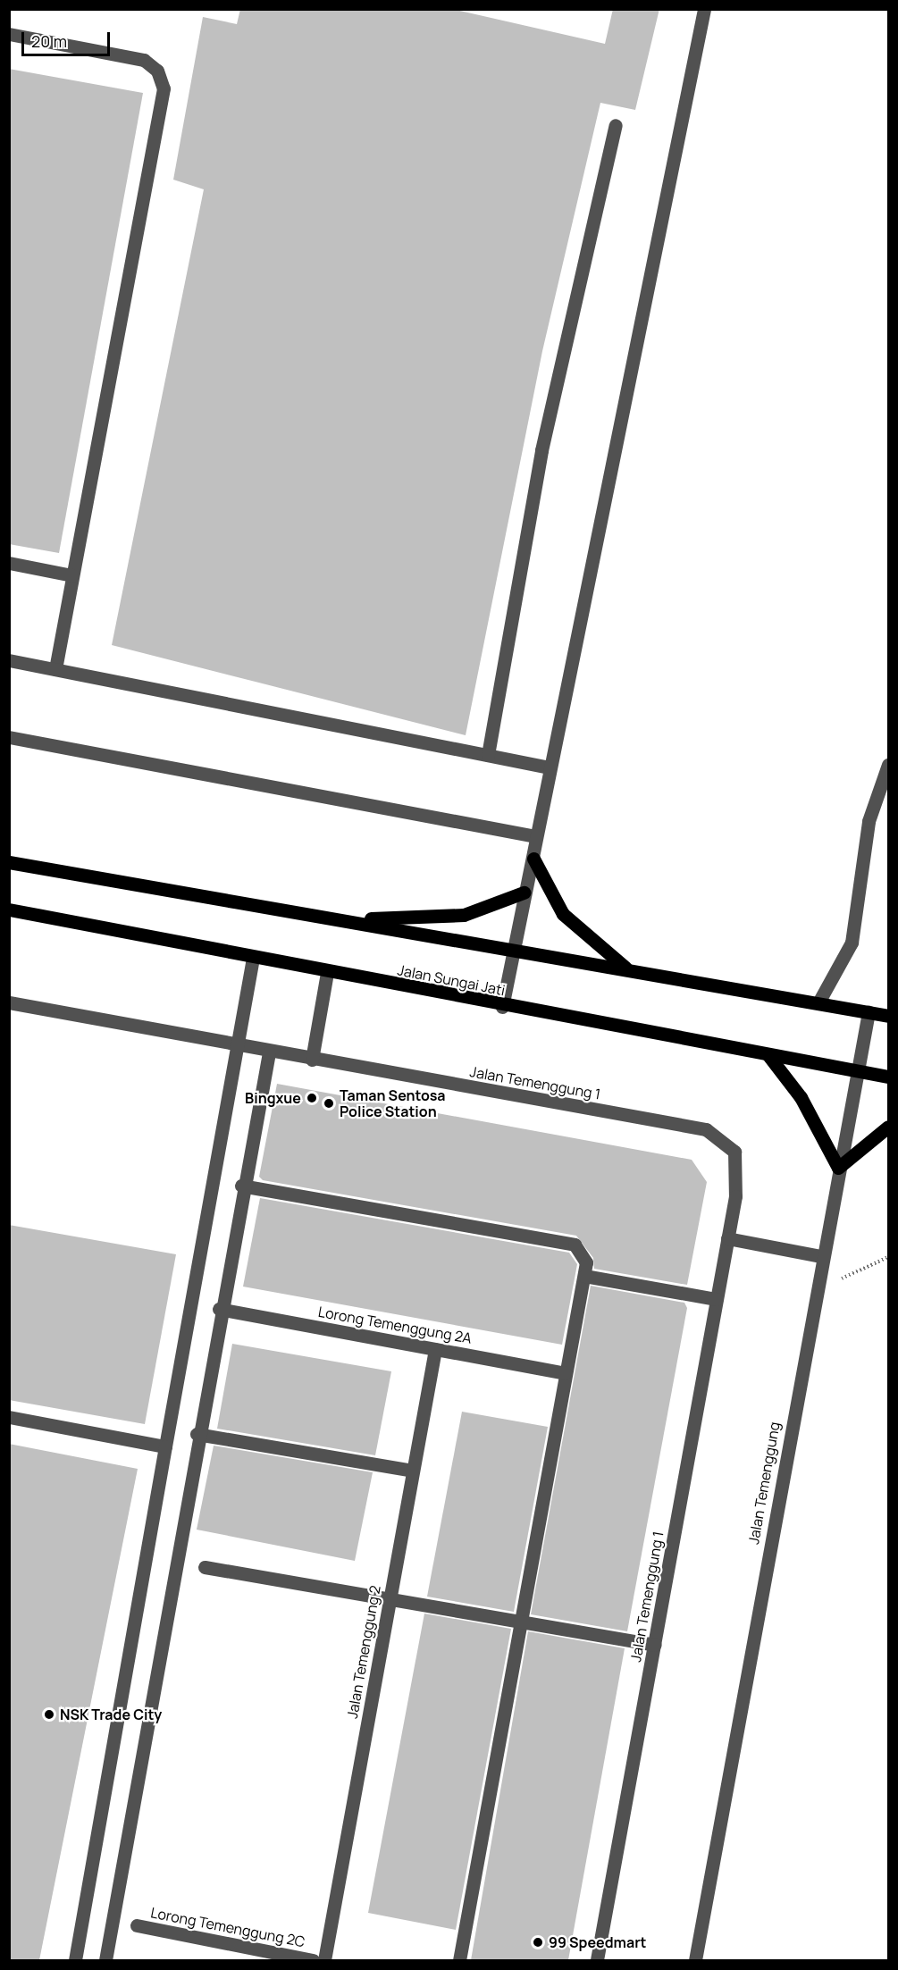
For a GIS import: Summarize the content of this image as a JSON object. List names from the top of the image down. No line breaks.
{"streets":{"main road":["Jalan Sungai Jati"],"street":["Jalan Temenggung 1","Lorong Temenggung 2A","Jalan Temenggung","Jalan Temenggung 2","Lorong Temenggung 2C"]},"crossings":[["Jalan Sungai Jati","Jalan Temenggung"],["Lorong Temenggung 2A","Jalan Temenggung 2"]],"places":["Bingxue","Taman Sentosa Police Station","NSK Trade City","99 Speedmart"],"scale_bar":"20 m"}
